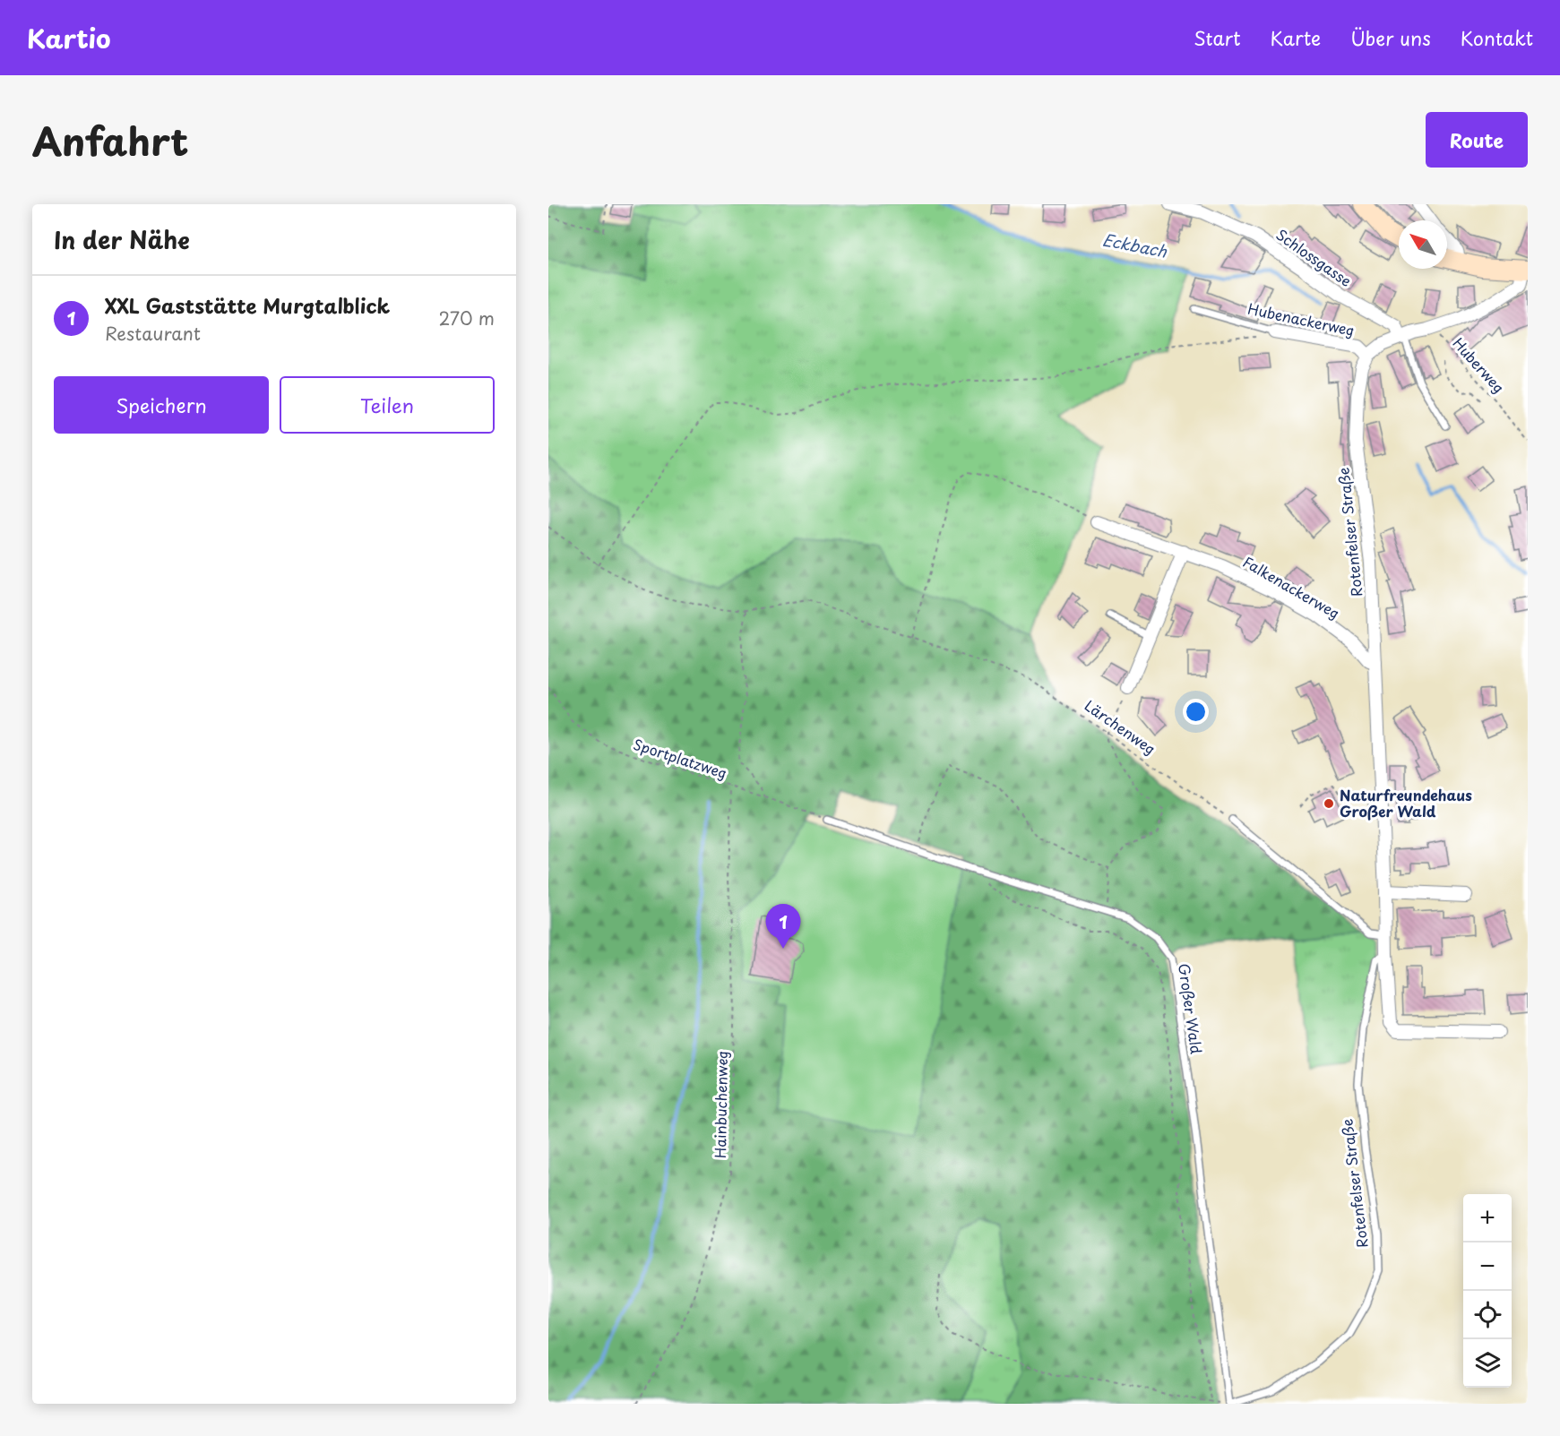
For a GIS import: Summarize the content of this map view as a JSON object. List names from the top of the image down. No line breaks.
{"streets":{"street":["Schlossgasse","Hubenackerweg","Rotenfelser Straße","Falkenackerweg"],"lane":["Großer Wald"],"path":["Huberweg","Lärchenweg","Sportplatzweg","Hainbuchenweg"]},"crossings":[["Hubenackerweg","Rotenfelser Straße"],["Rotenfelser Straße","Falkenackerweg"],["Rotenfelser Straße","Großer Wald"],["Sportplatzweg","Großer Wald"],["Sportplatzweg","Hainbuchenweg"]],"water":["Eckbach"],"places":["Naturfreundehaus Großer Wald"],"north":"top left","page":{"header":"Kartio","nav":["Start","Karte","Über uns","Kontakt"],"title":"Anfahrt","buttons":["Route",["Speichern","Teilen"]],"heading":"In der Nähe","list":[{"mark":"1","name":"XXL Gaststätte Murgtalblick","note":"Restaurant","value":"270 m"}],"pins":"1","map_buttons":["+","−"]}}
